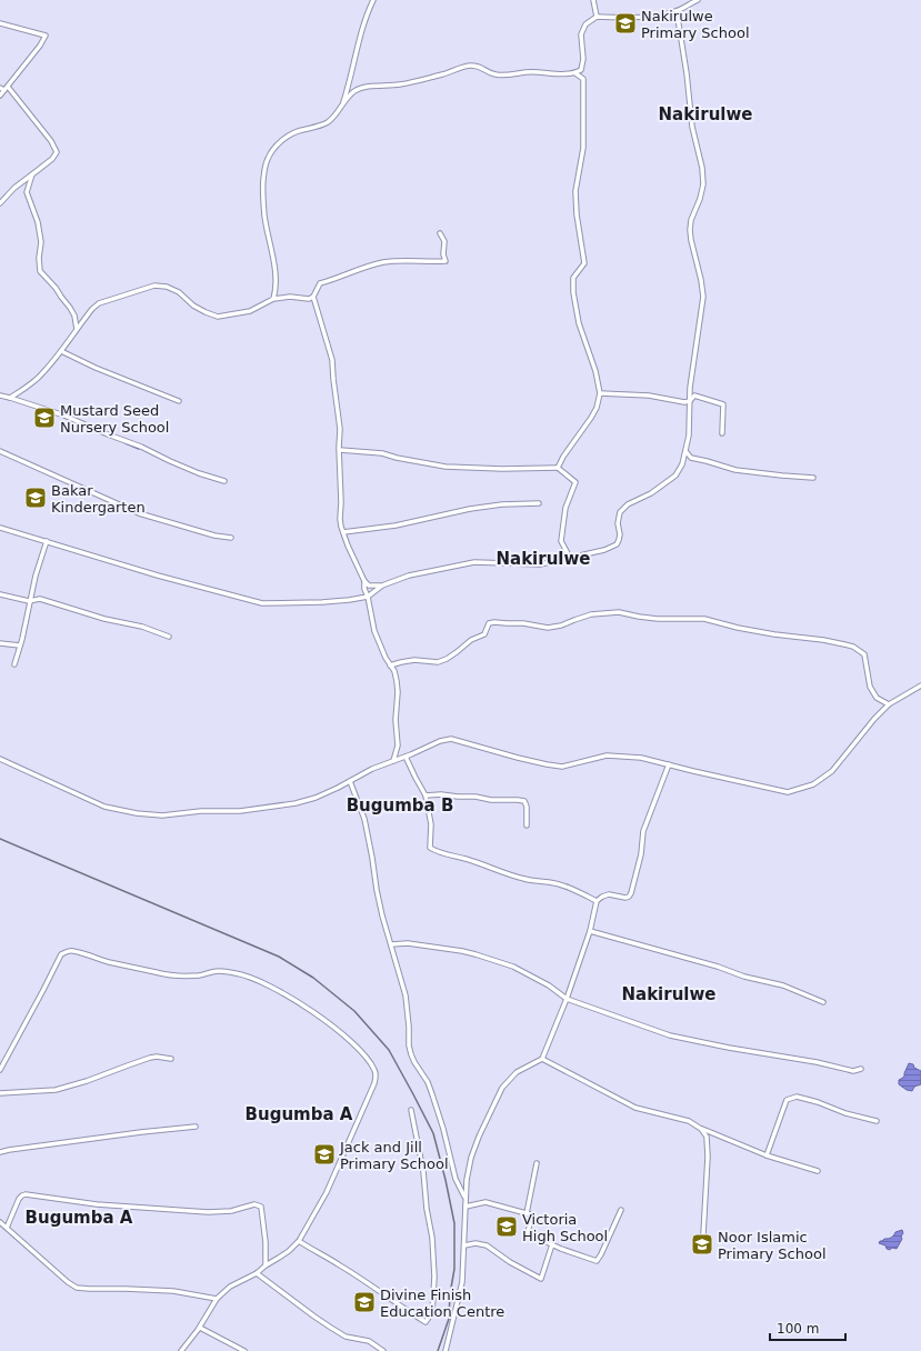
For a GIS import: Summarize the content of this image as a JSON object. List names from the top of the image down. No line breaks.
{"districts":["Nakirulwe","Nakirulwe","Bugumba B","Nakirulwe","Bugumba A","Bugumba A"],"places":{"school or university":["Nakirulwe Primary School","Mustard Seed Nursery School","Bakar Kindergarten","Jack and Jill Primary School","Victoria High School","Noor Islamic Primary School","Divine Finish Education Centre"]},"scale_bar":"100 m"}
